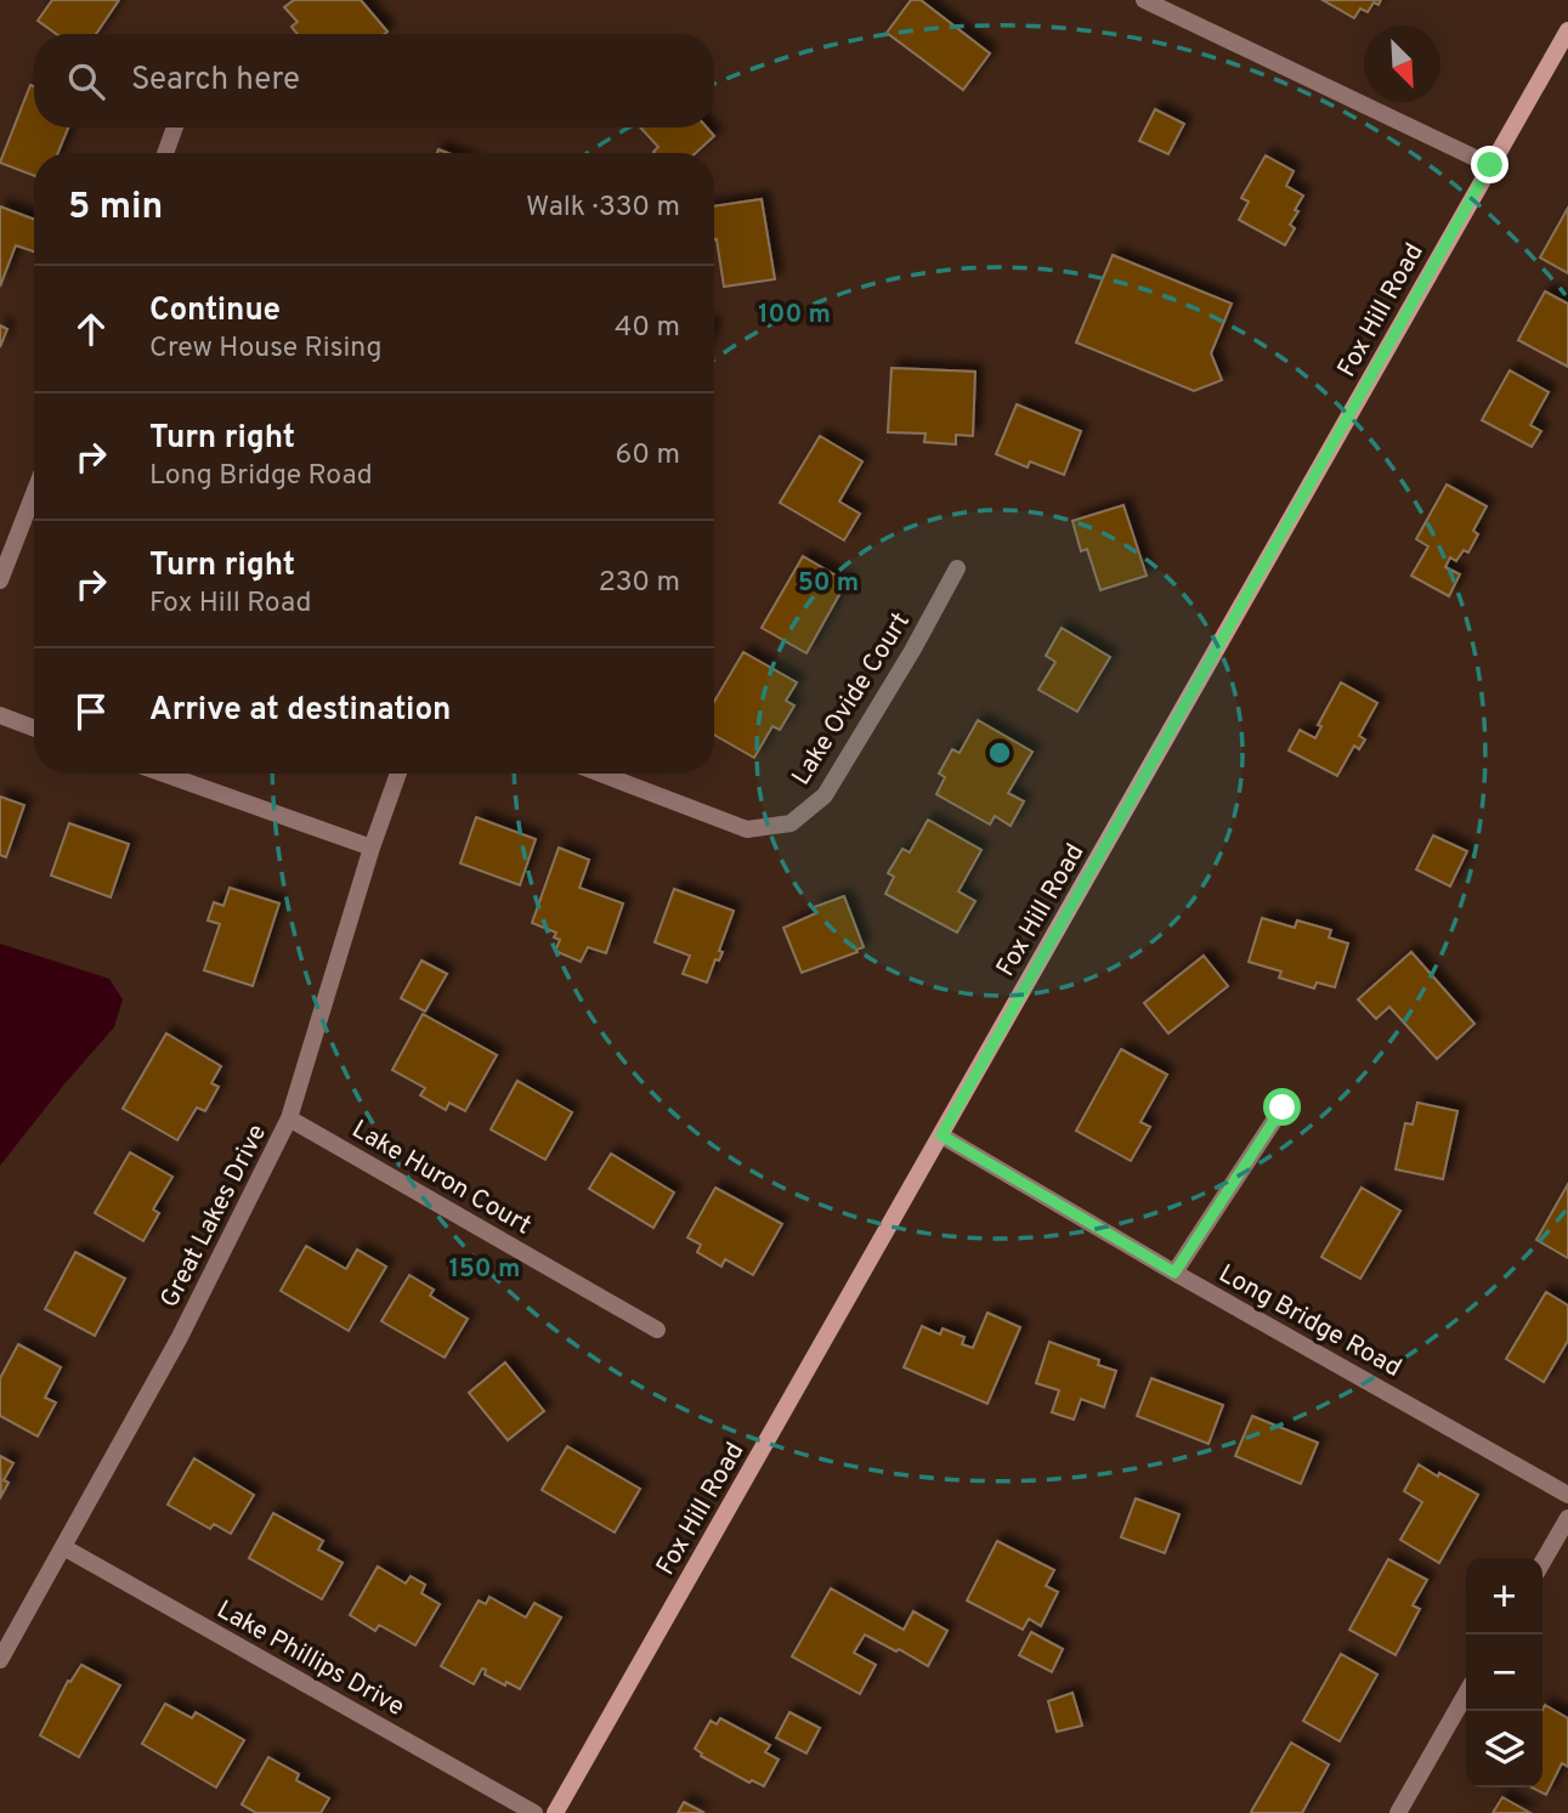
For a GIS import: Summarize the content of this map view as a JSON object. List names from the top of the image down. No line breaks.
{"streets":{"main road":["Fox Hill Road"],"street":["Lake Ovide Court","Lake Huron Court","Great Lakes Drive","Long Bridge Road","Lake Phillips Drive"]},"crossings":[["Fox Hill Road","Long Bridge Road"],["Lake Huron Court","Great Lakes Drive"],["Great Lakes Drive","Lake Phillips Drive"]],"north":"bottom right","page":{"search":"Search here","heading":["5 min","Walk · 330 m"],"list":[["Continue","Crew House Rising","40 m"],["Turn right","Long Bridge Road","60 m"],["Turn right","Fox Hill Road","230 m"],"Arrive at destination"],"map_buttons":["+","−"]},"rings":["100 m","50 m","150 m"]}
